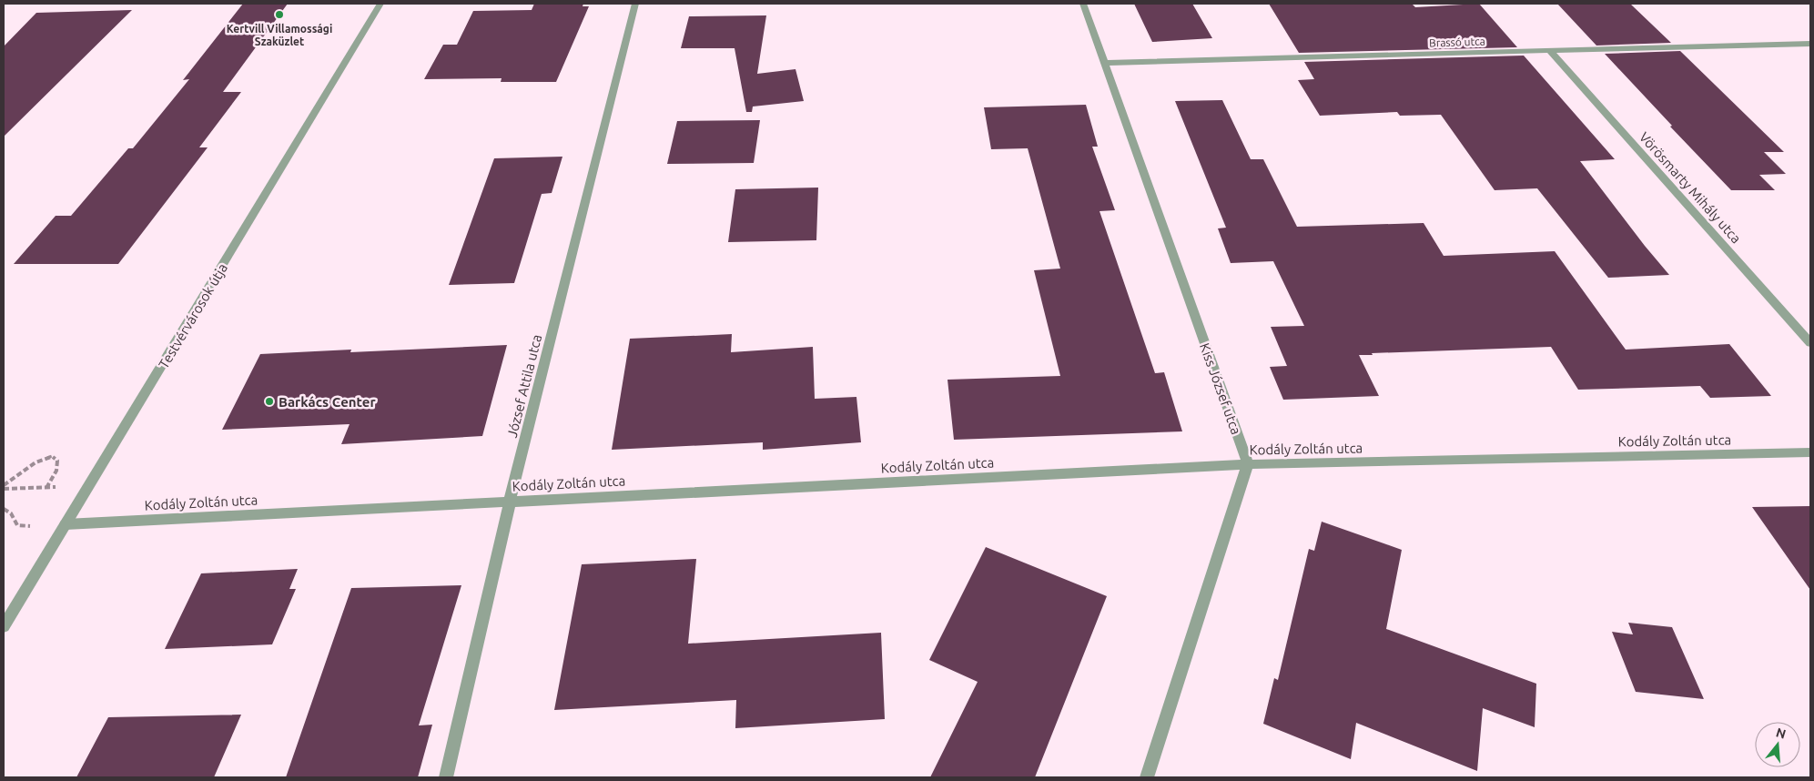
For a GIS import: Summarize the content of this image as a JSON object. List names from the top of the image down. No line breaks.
{"streets":{"street":["Brassó utca","Vörösmarty Mihály utca","Testvérvárosok útja","József Attila utca","Kiss József utca","Kodály Zoltán utca"]},"crossings":[["Brassó utca","Vörösmarty Mihály utca"],["Brassó utca","Kiss József utca"],["Testvérvárosok útja","Kodály Zoltán utca"],["József Attila utca","Kodály Zoltán utca"],["Kiss József utca","Kodály Zoltán utca"]],"places":["Kertvill Villamossági Szaküzlet","Barkács Center"],"north":"top"}
